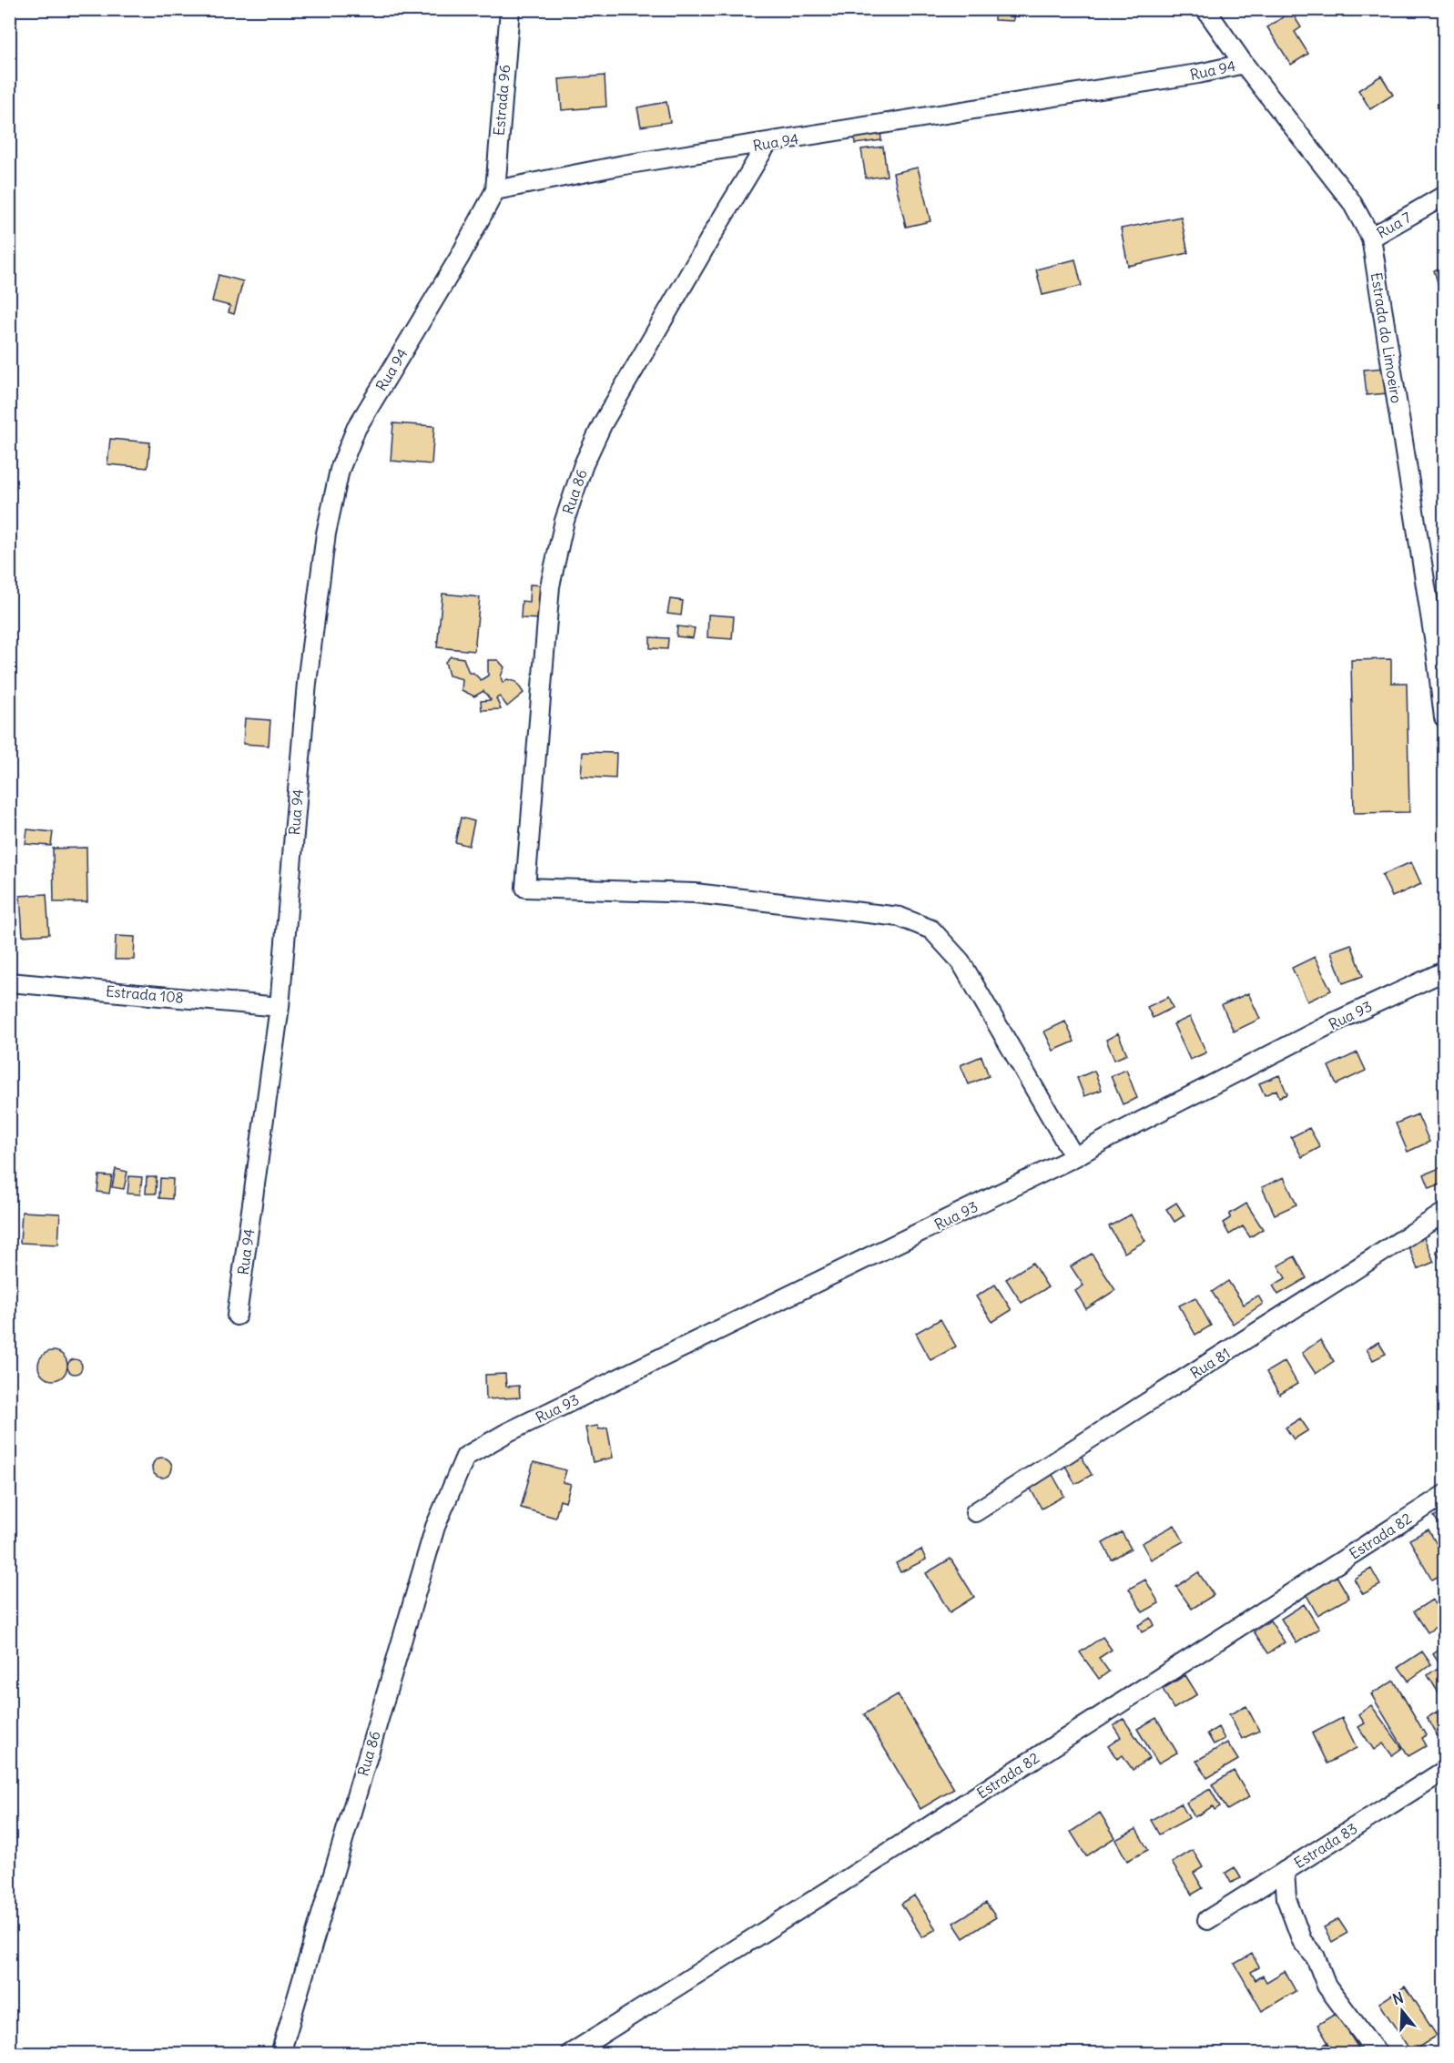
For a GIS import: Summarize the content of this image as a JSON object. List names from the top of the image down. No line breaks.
{"streets":{"street":["Rua 94","Estrada 96","Rua 7","Estrada do Limoeiro","Rua 86","Estrada 108","Rua 93","Rua 81","Estrada 82","Estrada 83"]},"crossings":[["Rua 94","Estrada 96"],["Rua 94","Estrada do Limoeiro"],["Rua 94","Rua 86"],["Rua 94","Estrada 108"],["Rua 7","Estrada do Limoeiro"],["Rua 86","Rua 93"]],"north":"top"}
